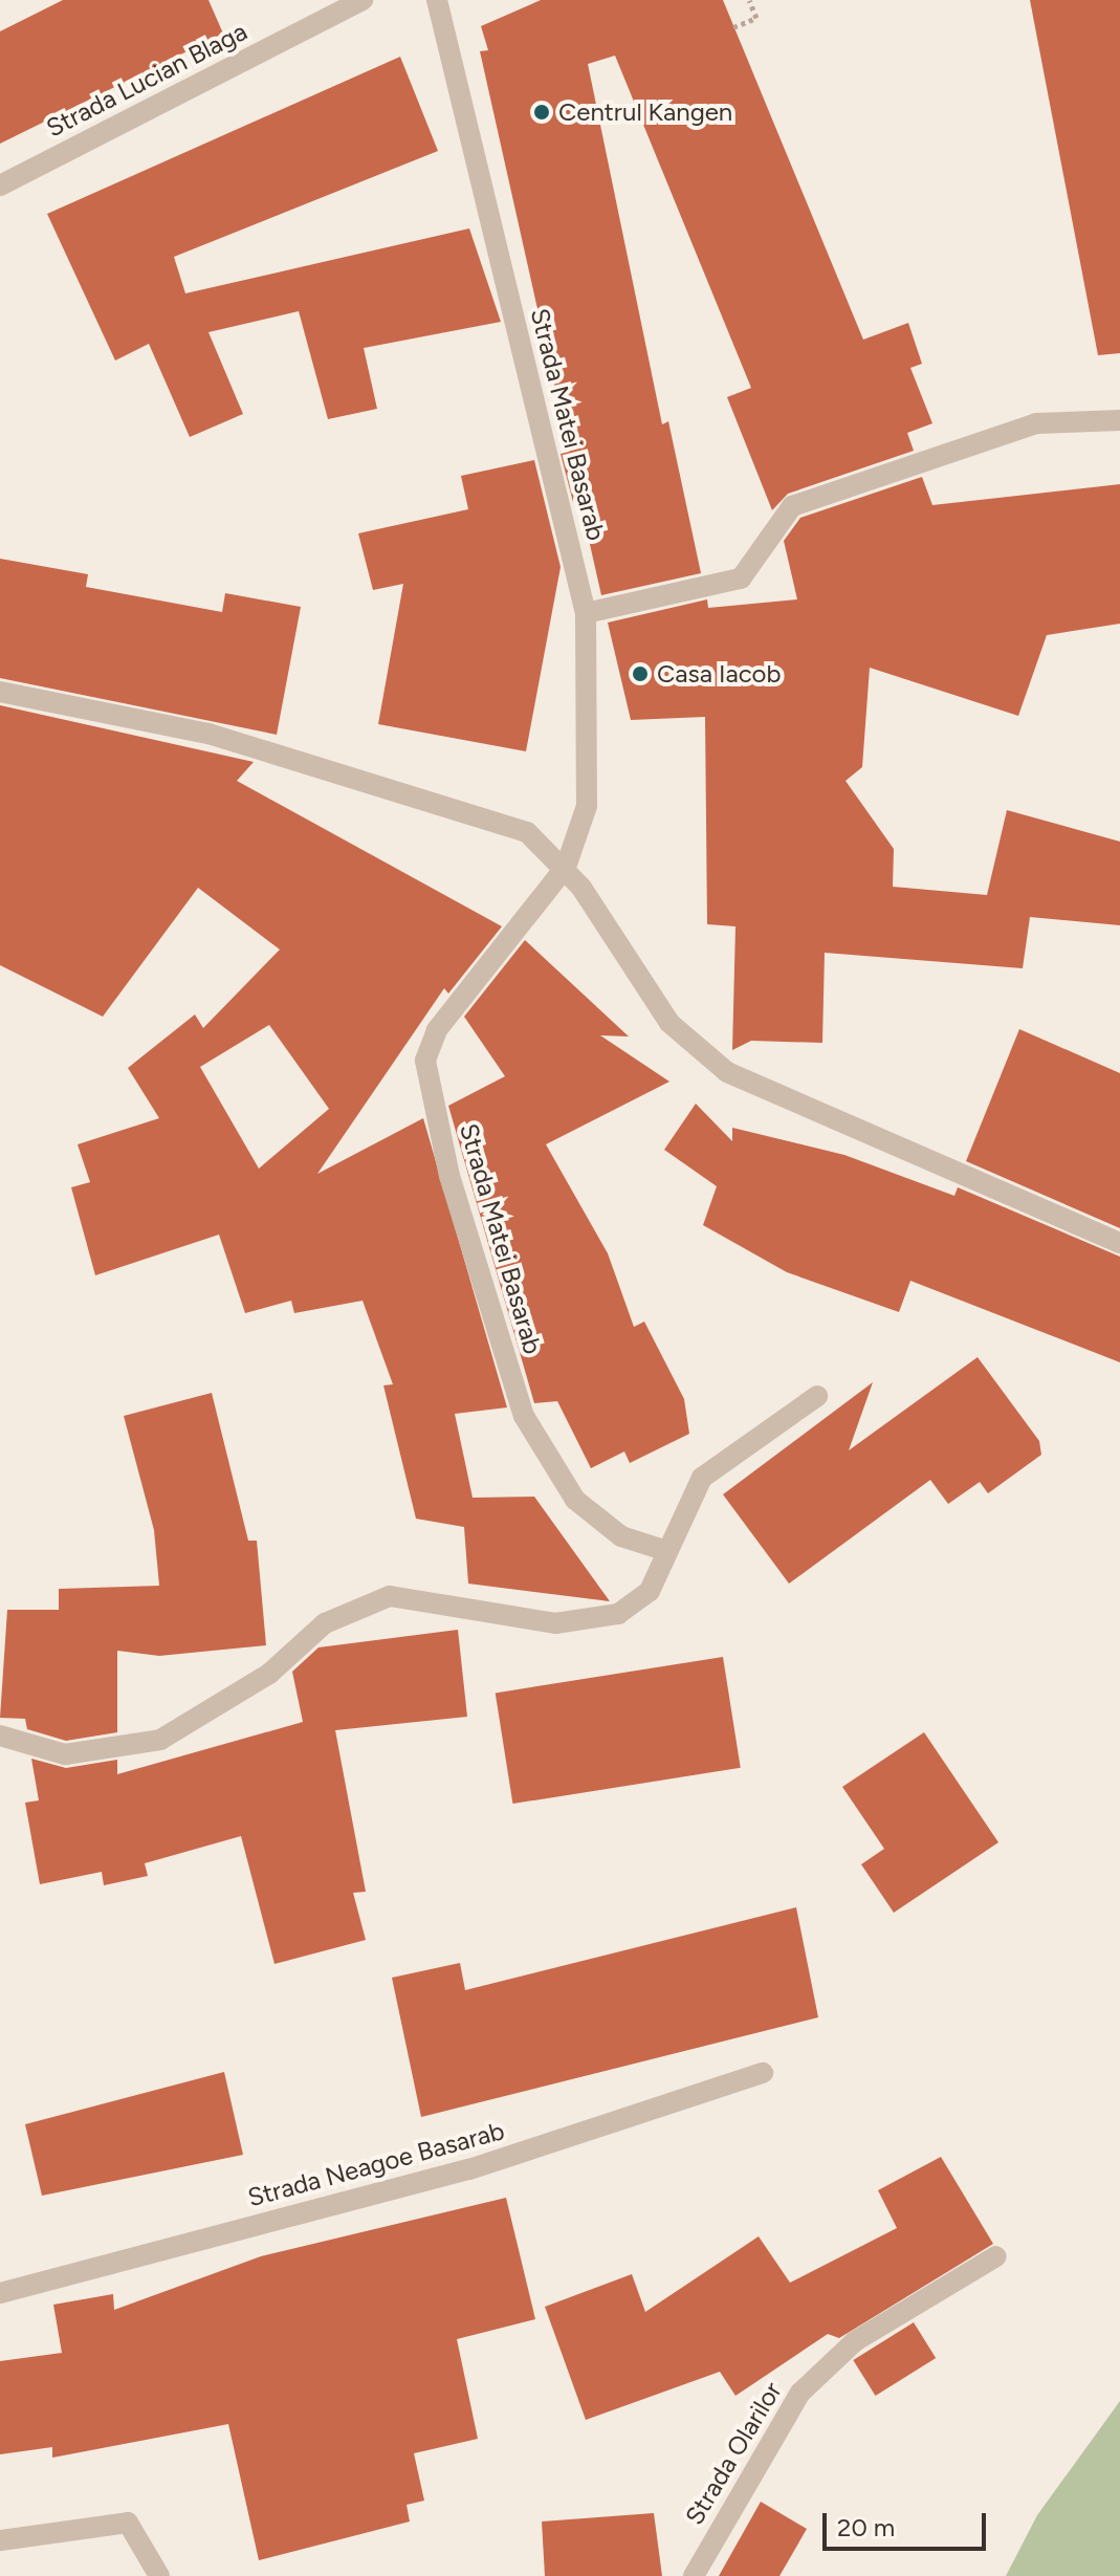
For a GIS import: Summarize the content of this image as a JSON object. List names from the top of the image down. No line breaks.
{"streets":{"street":["Strada Lucian Blaga","Strada Matei Basarab","Strada Neagoe Basarab","Strada Olarilor"]},"places":["Centrul Kangen","Casa Iacob"],"scale_bar":"20 m"}
